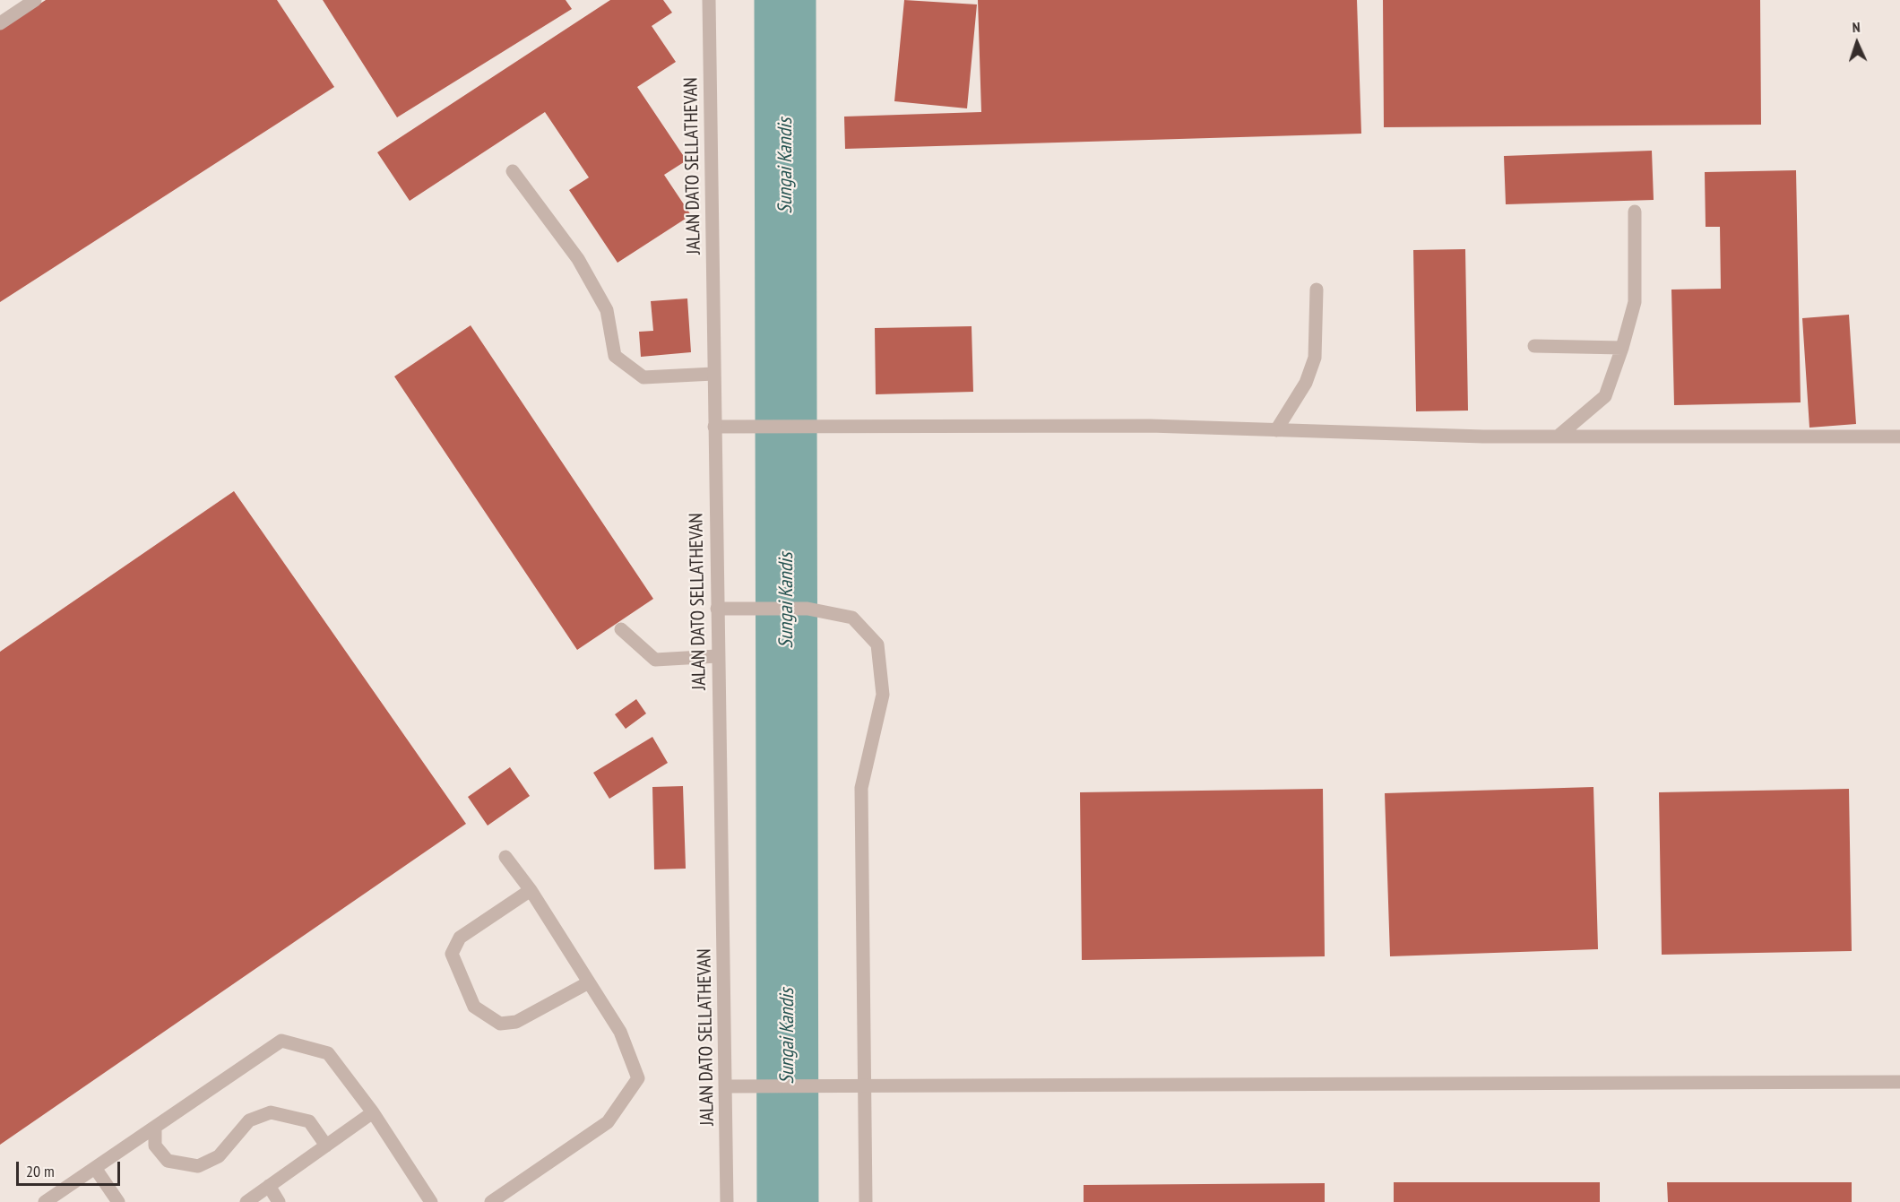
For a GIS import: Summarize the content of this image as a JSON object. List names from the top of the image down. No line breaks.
{"streets":{"street":["JALAN DATO SELLATHEVAN"]},"water":["Sungai Kandis"],"scale_bar":"20 m","north":"top"}
